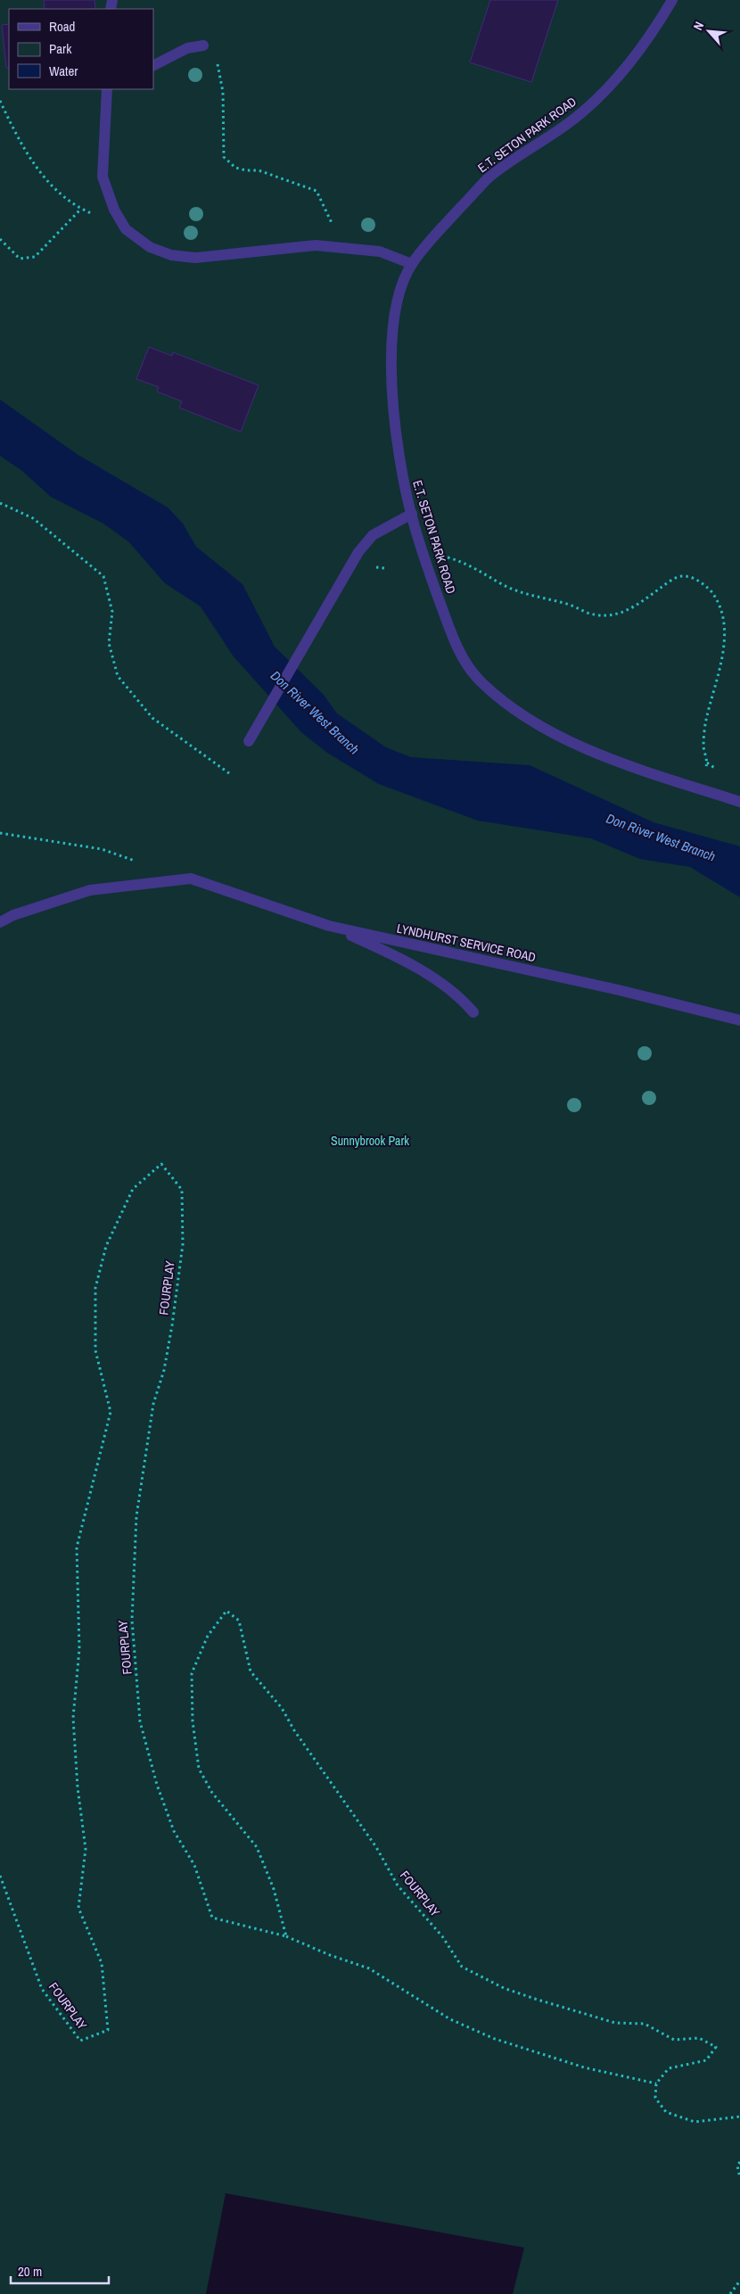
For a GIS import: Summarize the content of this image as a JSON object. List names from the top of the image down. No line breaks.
{"streets":{"street":["E.T. SETON PARK ROAD","LYNDHURST SERVICE ROAD"],"path":["FOURPLAY"]},"water":["Don River West Branch"],"parks":["Sunnybrook Park"],"legend":["Road","Park","Water"],"scale_bar":"20 m","north":"top left"}
